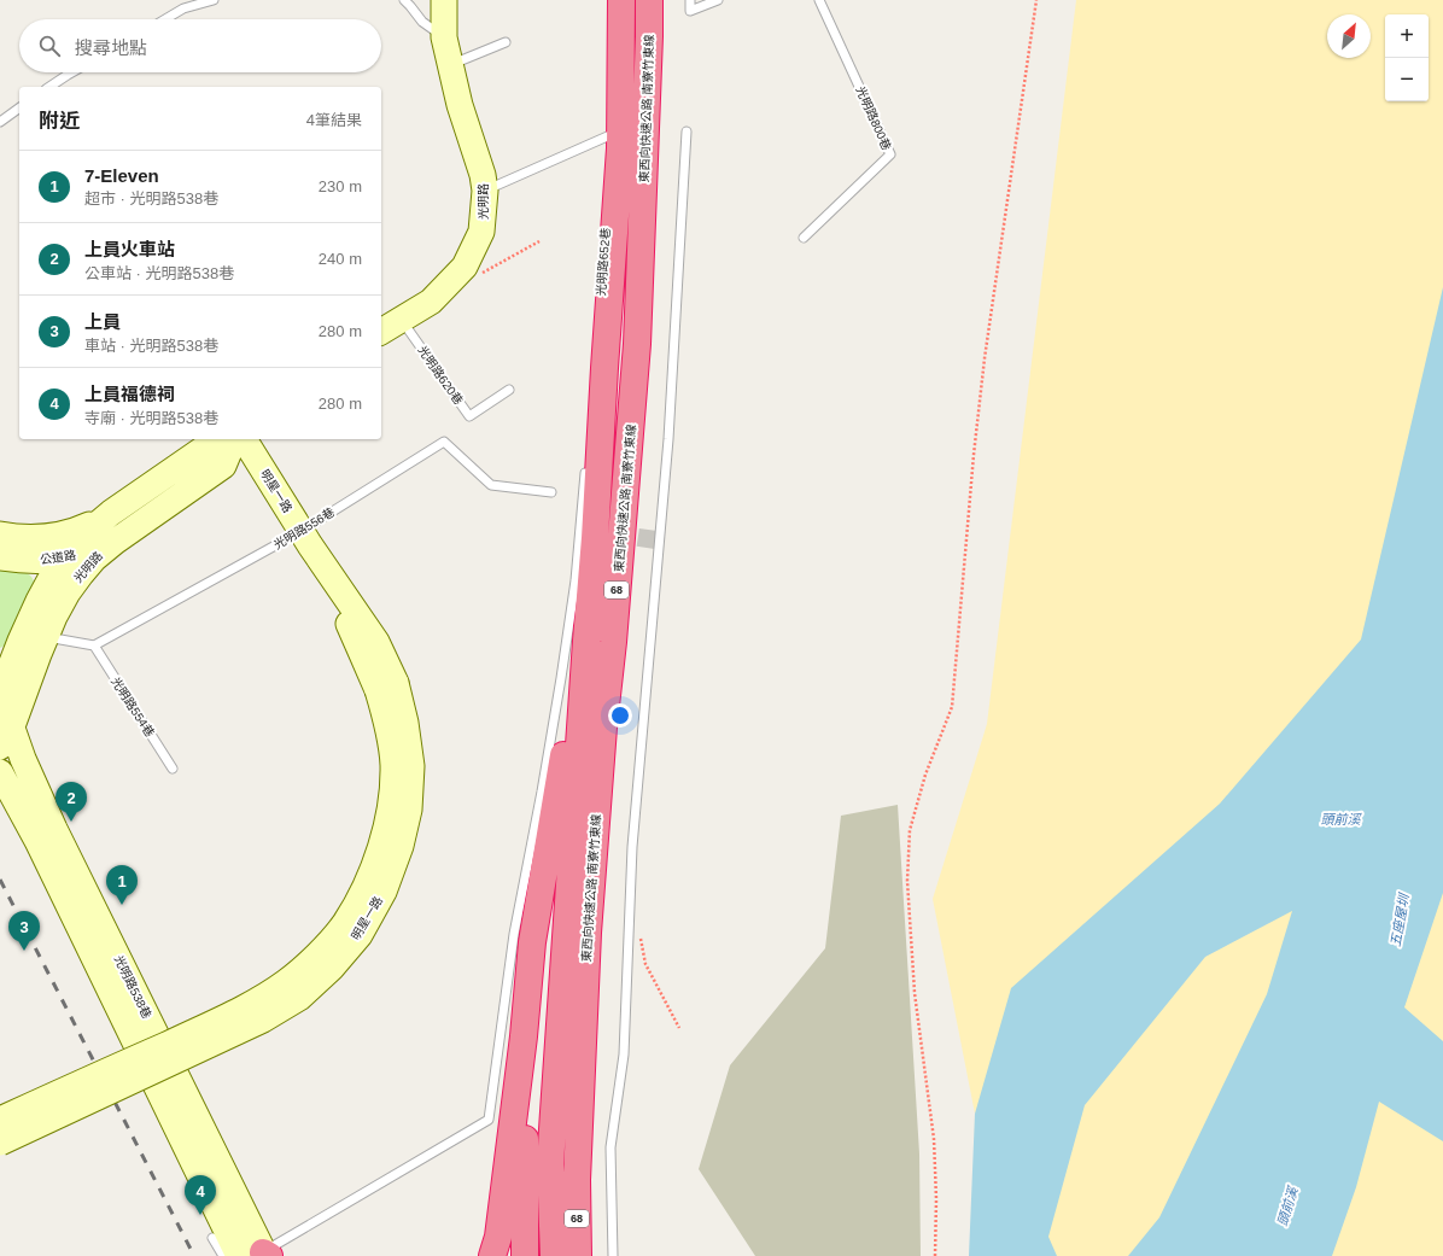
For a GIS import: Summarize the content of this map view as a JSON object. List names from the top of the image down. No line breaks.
{"streets":{"highway":["東西向快速公路 南寮竹東線","68"],"street":["光明路","明星一路","公道路","光明路538巷"],"lane":["光明路800巷","光明路652巷","光明路620巷","光明路556巷","光明路554巷"]},"crossings":[["光明路","光明路652巷"],["光明路","光明路620巷"],["光明路","公道路"],["光明路","光明路538巷"],["明星一路","光明路556巷"],["光明路556巷","光明路554巷"]],"water":["頭前溪","五座屋圳"],"north":"top right","page":{"map_buttons":["+","−"],"search":"搜尋地點","heading":["附近","4筆結果"],"list":[{"mark":"1","name":"7-Eleven","note":"超市 · 光明路538巷","value":"230 m"},{"mark":"2","name":"上員火車站","note":"公車站 · 光明路538巷","value":"240 m"},{"mark":"3","name":"上員","note":"車站 · 光明路538巷","value":"280 m"},{"mark":"4","name":"上員福德祠","note":"寺廟 · 光明路538巷","value":"280 m"}],"pins":["2","1","3","4"]}}
